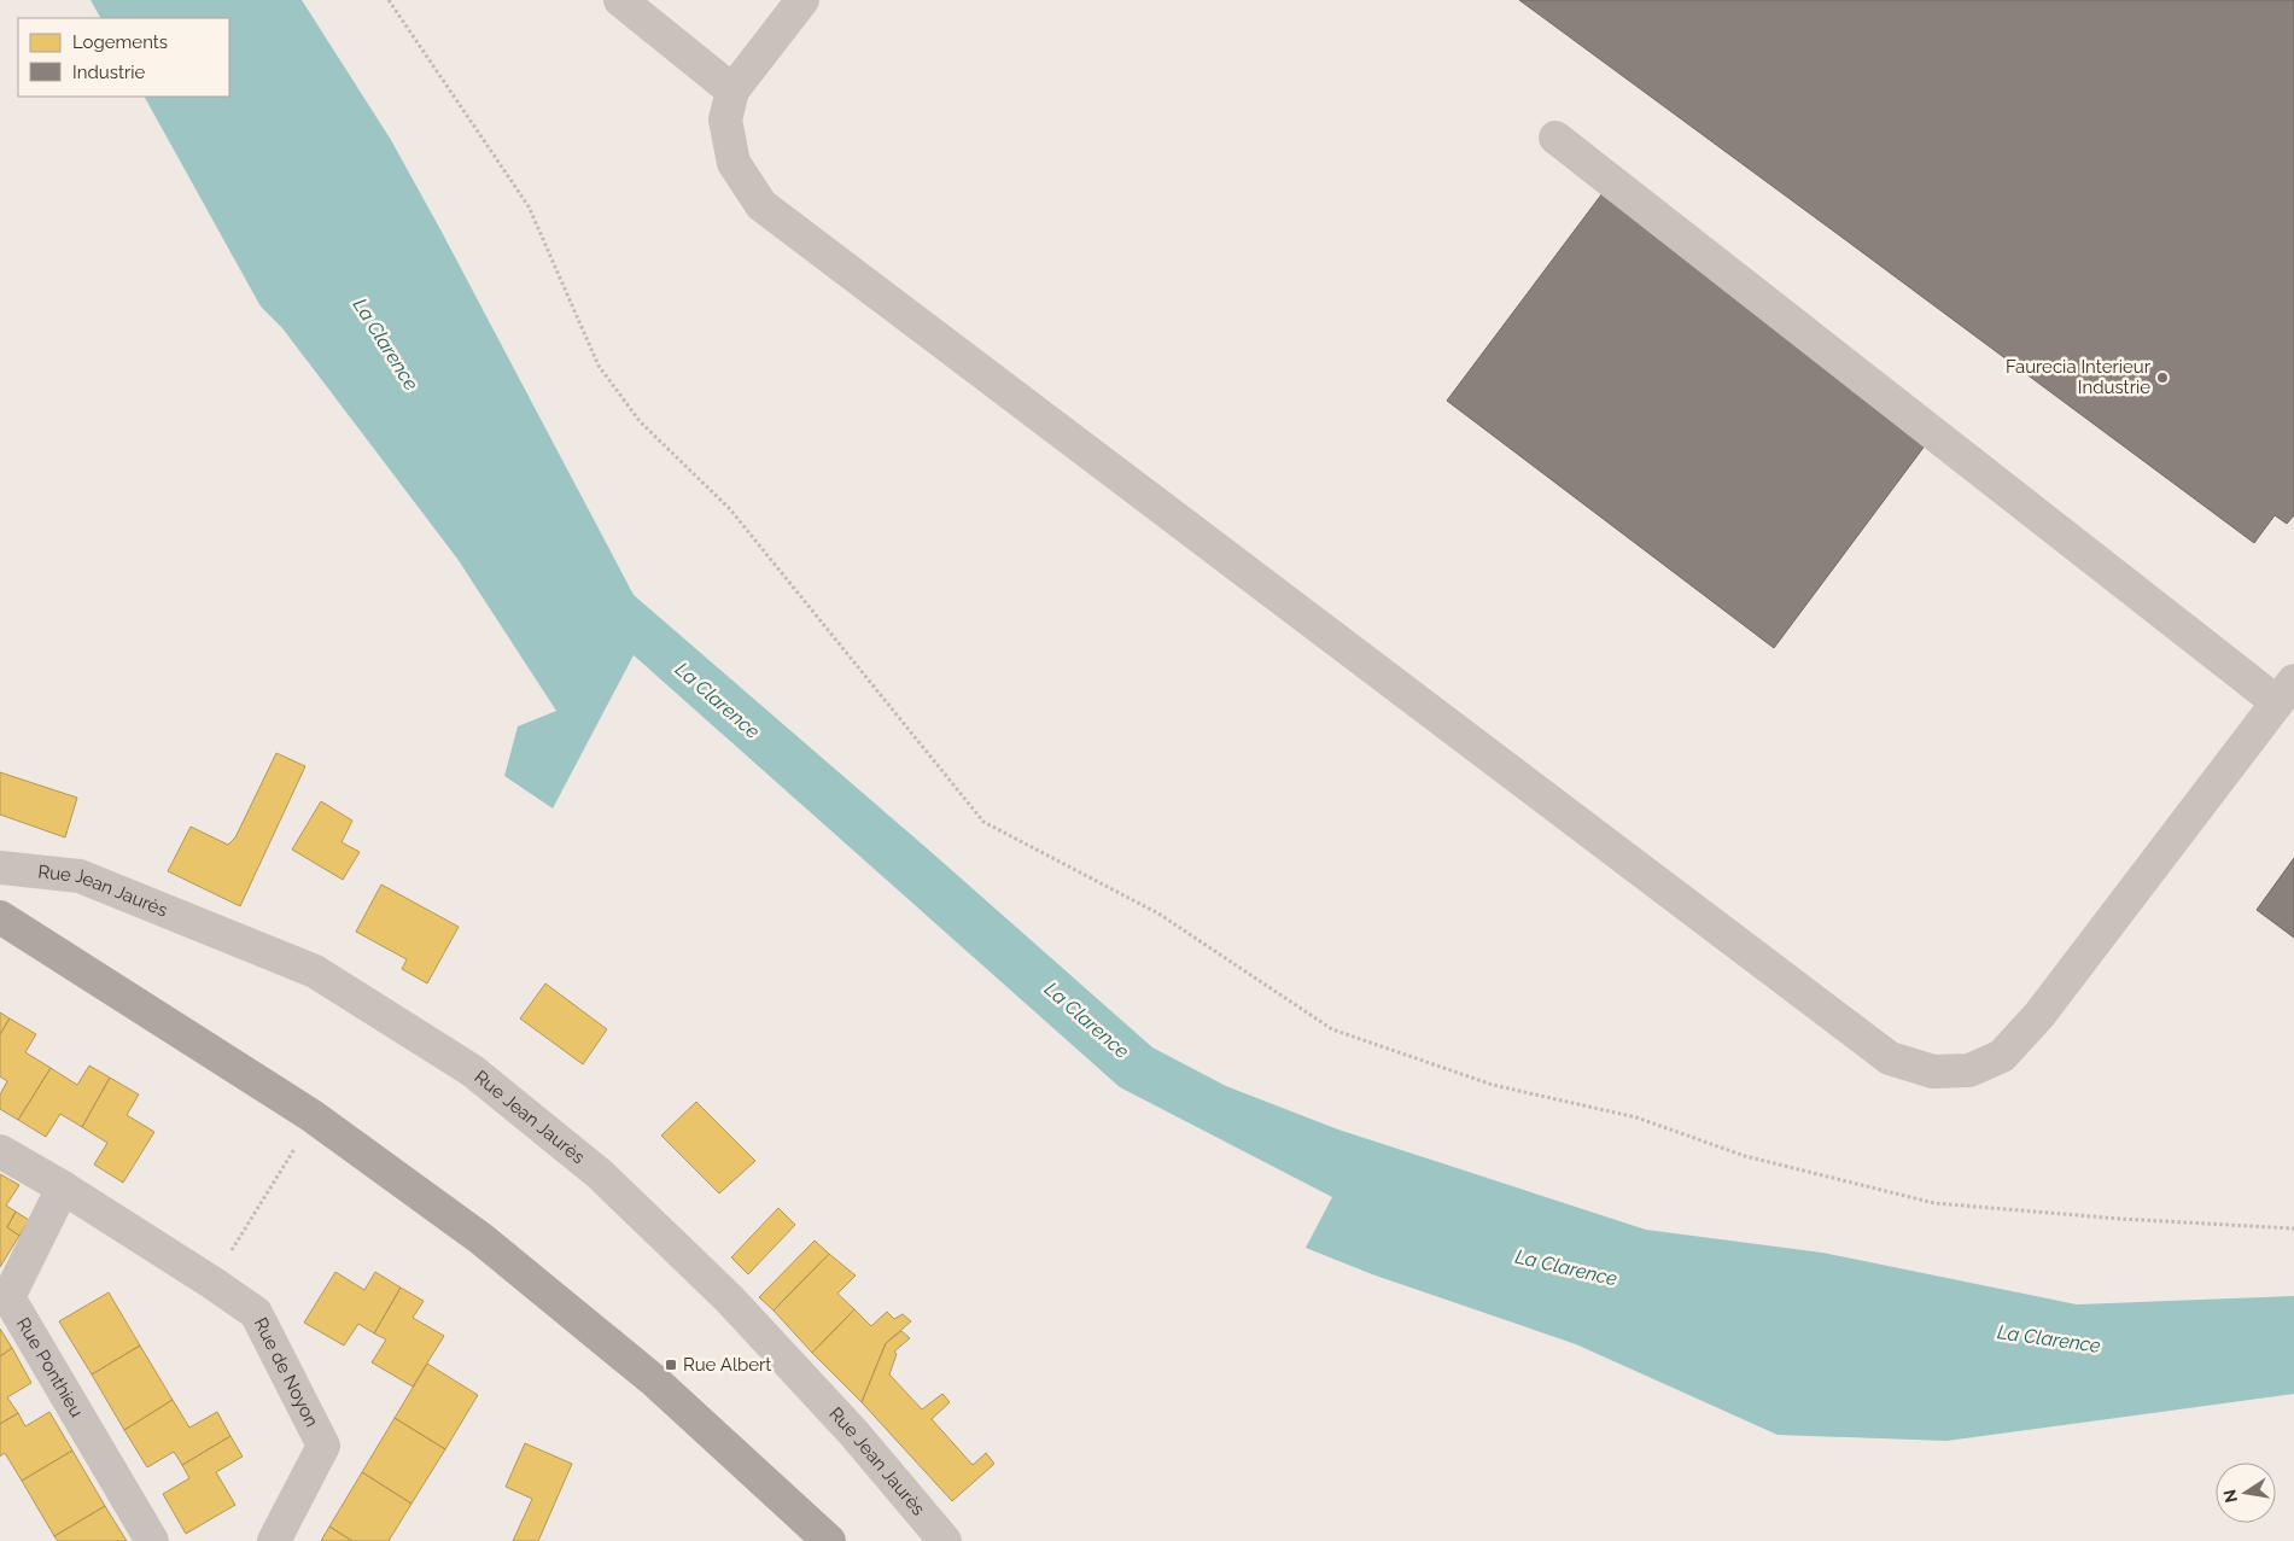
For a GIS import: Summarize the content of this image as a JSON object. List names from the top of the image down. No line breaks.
{"streets":{"street":["Rue Jean Jaurès","Rue Ponthieu","Rue de Noyon"]},"crossings":[["Rue Ponthieu","Rue de Noyon"]],"water":["La Clarence"],"places":{"other":["Faurecia Interieur Industrie"],"transit":["Rue Albert"]},"legend":["Logements","Industrie"],"north":"left"}
